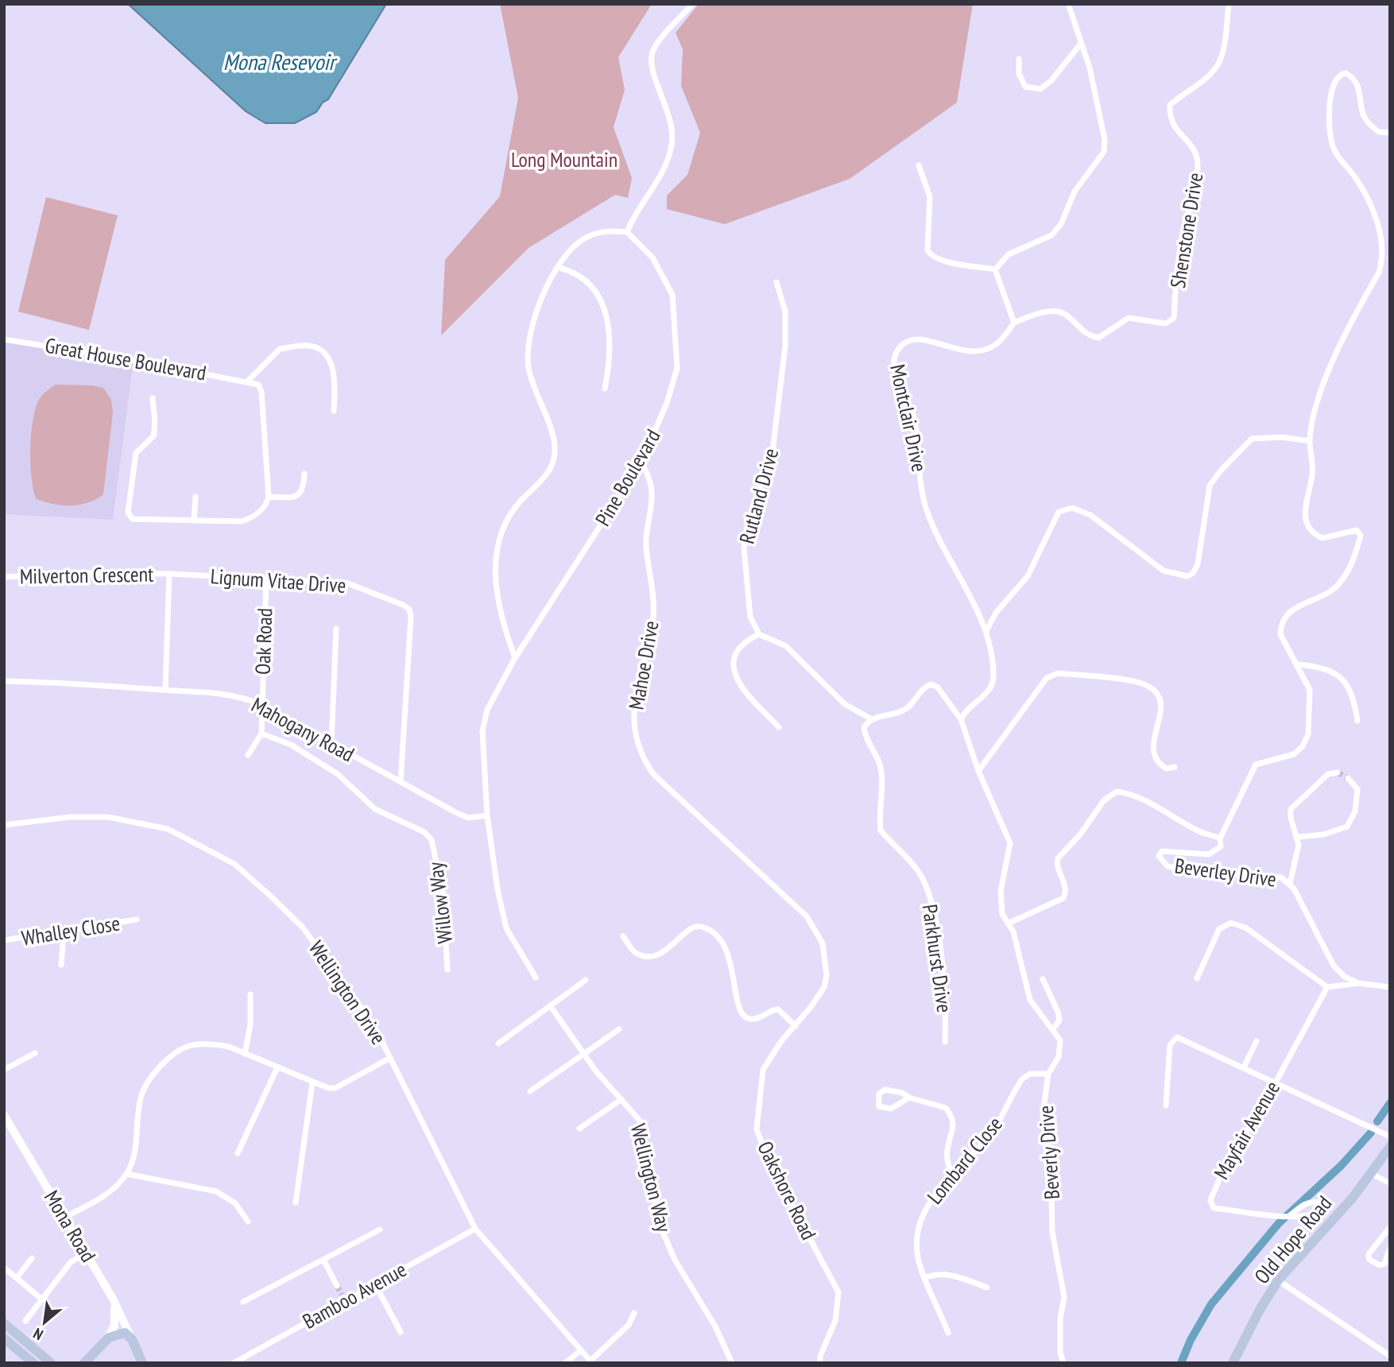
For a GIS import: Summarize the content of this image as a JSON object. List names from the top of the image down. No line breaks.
{"streets":{"main road":["Old Hope Road"],"street":["Shenstone Drive","Great House Boulevard","Montclair Drive","Pine Boulevard","Rutland Drive","Milverton Crescent","Lignum Vitae Drive","Oak Road","Mahoe Drive","Mahogany Road","Beverley Drive","Willow Way","Whalley Close","Parkhurst Drive","Wellington Drive","Mayfair Avenue","Beverly Drive","Lombard Close","Wellington Way","Oakshore Road","Mona Road","Bamboo Avenue"]},"crossings":[["Shenstone Drive","Montclair Drive"],["Pine Boulevard","Mahoe Drive"],["Pine Boulevard","Mahogany Road"],["Milverton Crescent","Lignum Vitae Drive"],["Lignum Vitae Drive","Oak Road"],["Lignum Vitae Drive","Mahogany Road"],["Oak Road","Mahogany Road"],["Mahoe Drive","Oakshore Road"],["Beverley Drive","Beverly Drive"],["Wellington Drive","Bamboo Avenue"],["Beverly Drive","Lombard Close"]],"water":["Mona Resevoir"],"parks":["Long Mountain"],"north":"bottom left"}
